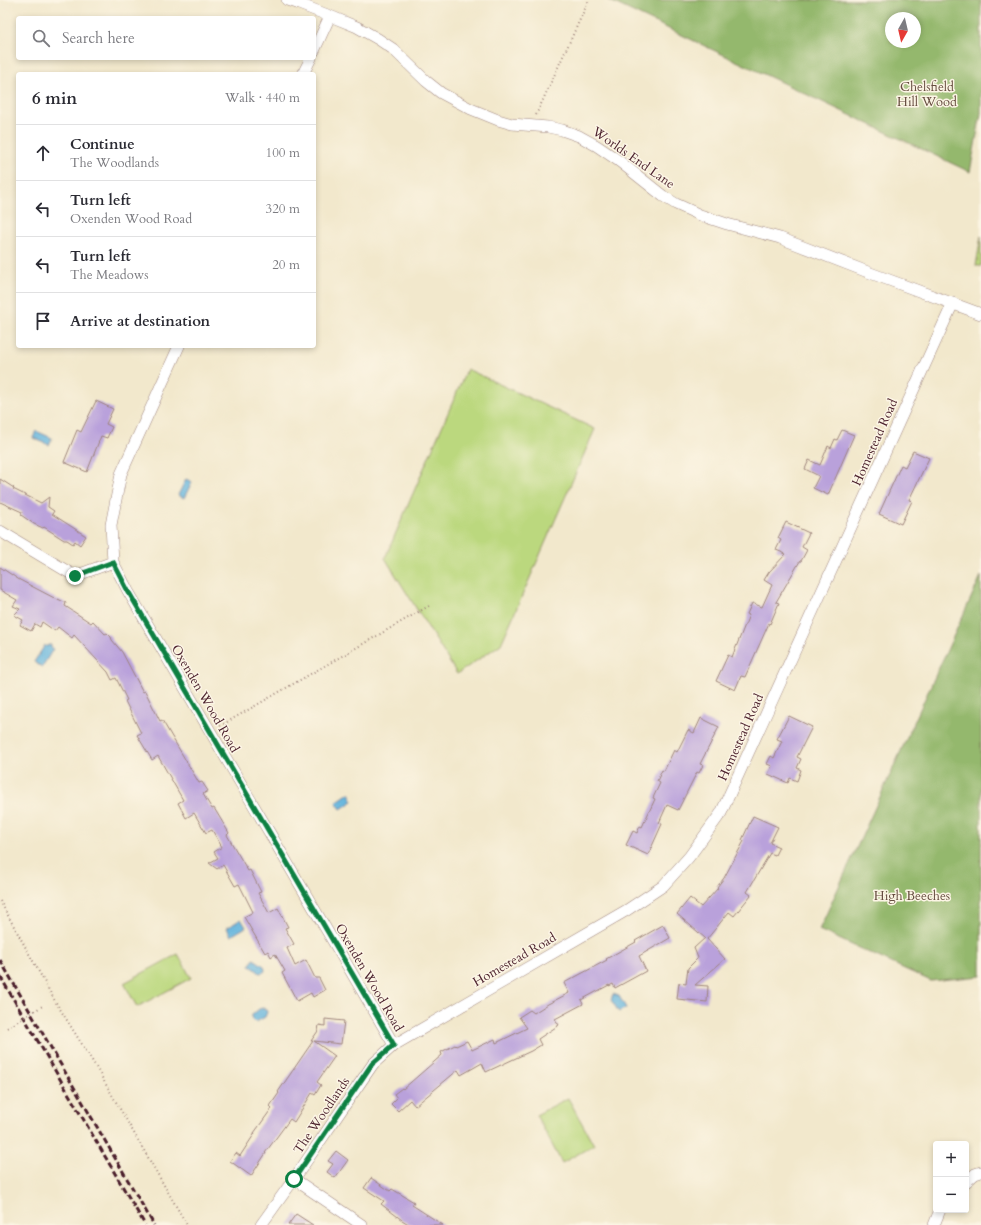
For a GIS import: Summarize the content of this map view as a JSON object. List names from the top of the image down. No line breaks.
{"streets":{"street":["Worlds End Lane","Homestead Road","Oxenden Wood Road","The Woodlands"]},"crossings":[["Worlds End Lane","Homestead Road"],["Homestead Road","Oxenden Wood Road"],["Homestead Road","The Woodlands"],["Oxenden Wood Road","The Woodlands"]],"parks":["Chelsfield Hill Wood","High Beeches"],"north":"bottom","page":{"search":"Search here","heading":["6 min","Walk · 440 m"],"list":[["Continue","The Woodlands","100 m"],["Turn left","Oxenden Wood Road","320 m"],["Turn left","The Meadows","20 m"],"Arrive at destination"],"map_buttons":["+","−"]}}
